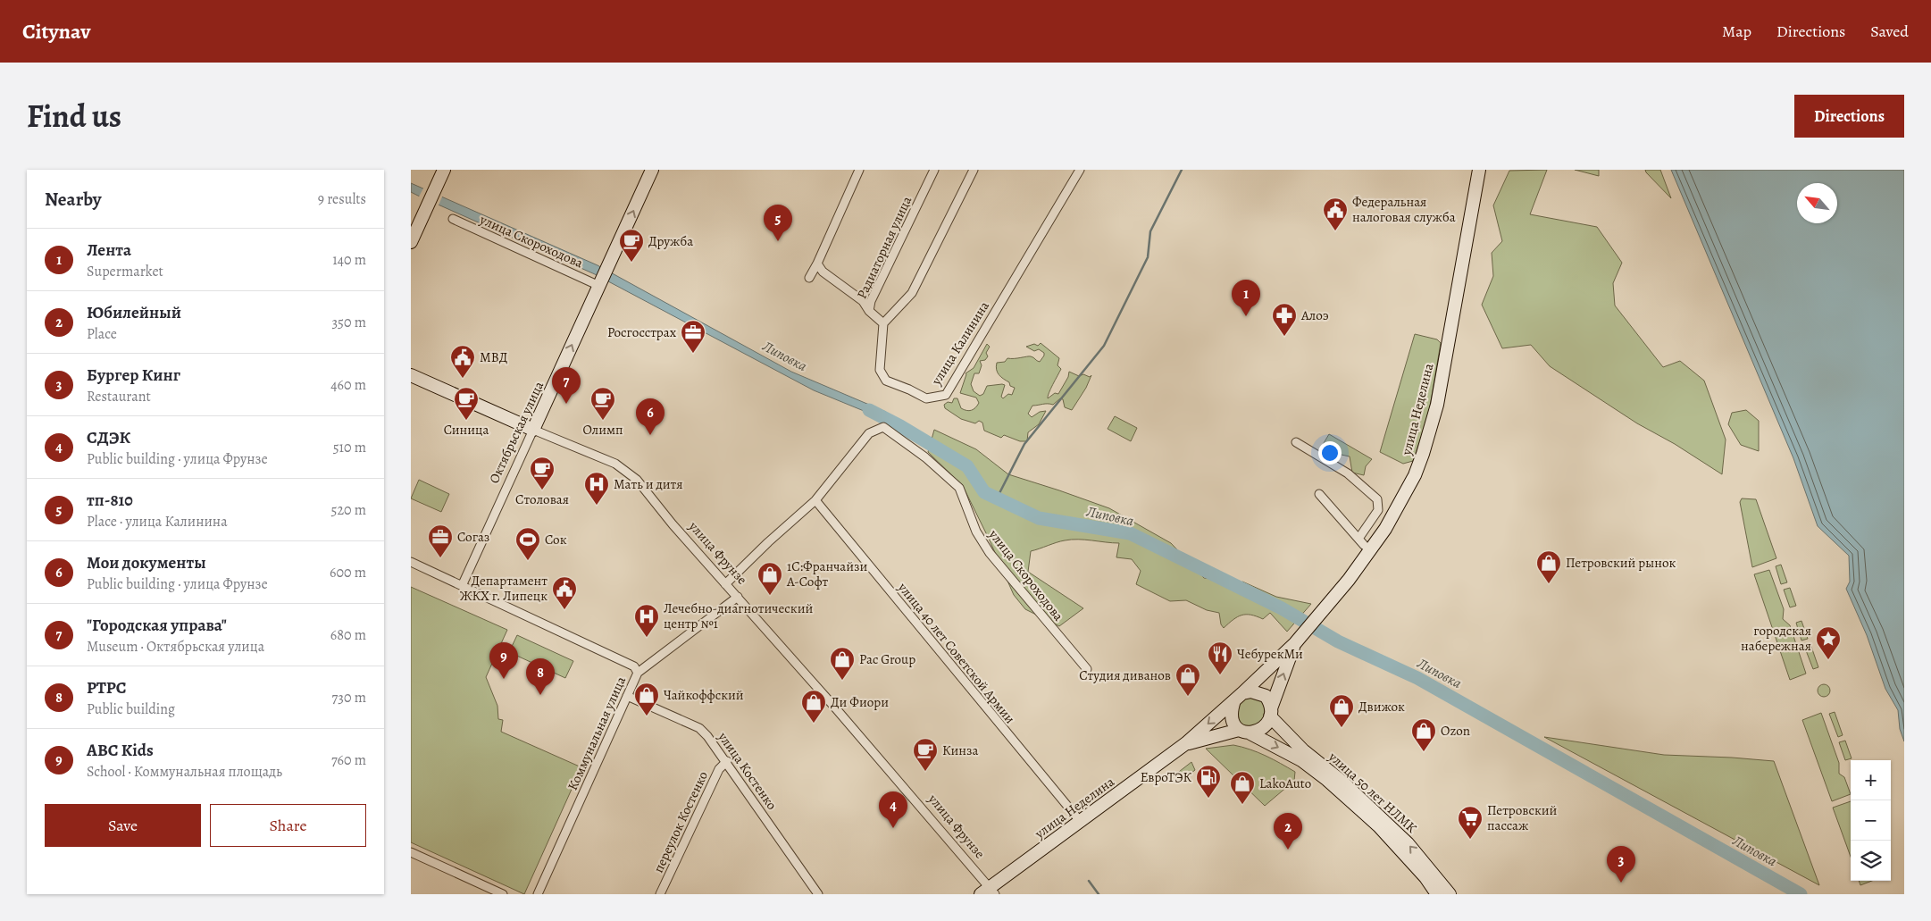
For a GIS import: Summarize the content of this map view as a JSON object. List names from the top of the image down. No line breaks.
{"streets":{"main road":["улица Неделина","Октябрьская улица","улица Фрунзе","улица 50 лет НЛМК"],"street":["улица Скороходова","Радиаторная улица","улица Калинина","улица 40 лет Советской Армии","Коммунальная улица","улица Костенко","переулок Костенко"]},"crossings":[["улица Скороходова","Октябрьская улица"],["улица Скороходова","улица 40 лет Советской Армии"],["улица Неделина","улица Фрунзе"],["улица Неделина","улица 40 лет Советской Армии"],["улица Неделина","улица 50 лет НЛМК"],["Октябрьская улица","улица Фрунзе"],["улица Фрунзе","Коммунальная улица"],["Коммунальная улица","улица Костенко"],["улица Костенко","переулок Костенко"]],"one_way":["Октябрьская улица"],"water":["Липовка"],"places":{"public building":["Федеральная налоговая служба","МВД","Департамент ЖКХ г. Липецк"],"cafe":["Дружба","Синица","Олимп","Столовая","Кинза"],"pharmacy":["Алоэ"],"office":["Росгосстрах","Согаз"],"hospital":["Мать и дитя","Лечебно-диагнотический центр №1"],"sports":["Сок"],"shop":["Петровский рынок","1С:Франчайзи А-Софт","Pac Group","Студия диванов","Чайкоффский","Ди Фиори","Движок","Ozon","LakoAuto"],"place":["городская набережная"],"restaurant":["ЧебурекМи"],"fuel station":["ЕвроТЭК"],"supermarket":["Петровский пассаж"]},"north":"top left","page":{"header":"Citynav","nav":["Map","Directions","Saved"],"title":"Find us","buttons":["Directions",["Save","Share"]],"heading":["Nearby","9 results"],"pins":["5","1","7","6","9","8","4","2","3"],"list":[{"mark":"1","name":"Лента","note":"Supermarket","value":"140 m"},{"mark":"2","name":"Юбилейный","note":"Place","value":"350 m"},{"mark":"3","name":"Бургер Кинг","note":"Restaurant","value":"460 m"},{"mark":"4","name":"СДЭК","note":"Public building · улица Фрунзе","value":"510 m"},{"mark":"5","name":"тп-810","note":"Place · улица Калинина","value":"520 m"},{"mark":"6","name":"Мои документы","note":"Public building · улица Фрунзе","value":"600 m"},{"mark":"7","name":"\"Городская управа\"","note":"Museum · Октябрьская улица","value":"680 m"},{"mark":"8","name":"РТРС","note":"Public building","value":"730 m"},{"mark":"9","name":"ABC Kids","note":"School · Коммунальная площадь","value":"760 m"}],"map_buttons":["+","−"]}}
